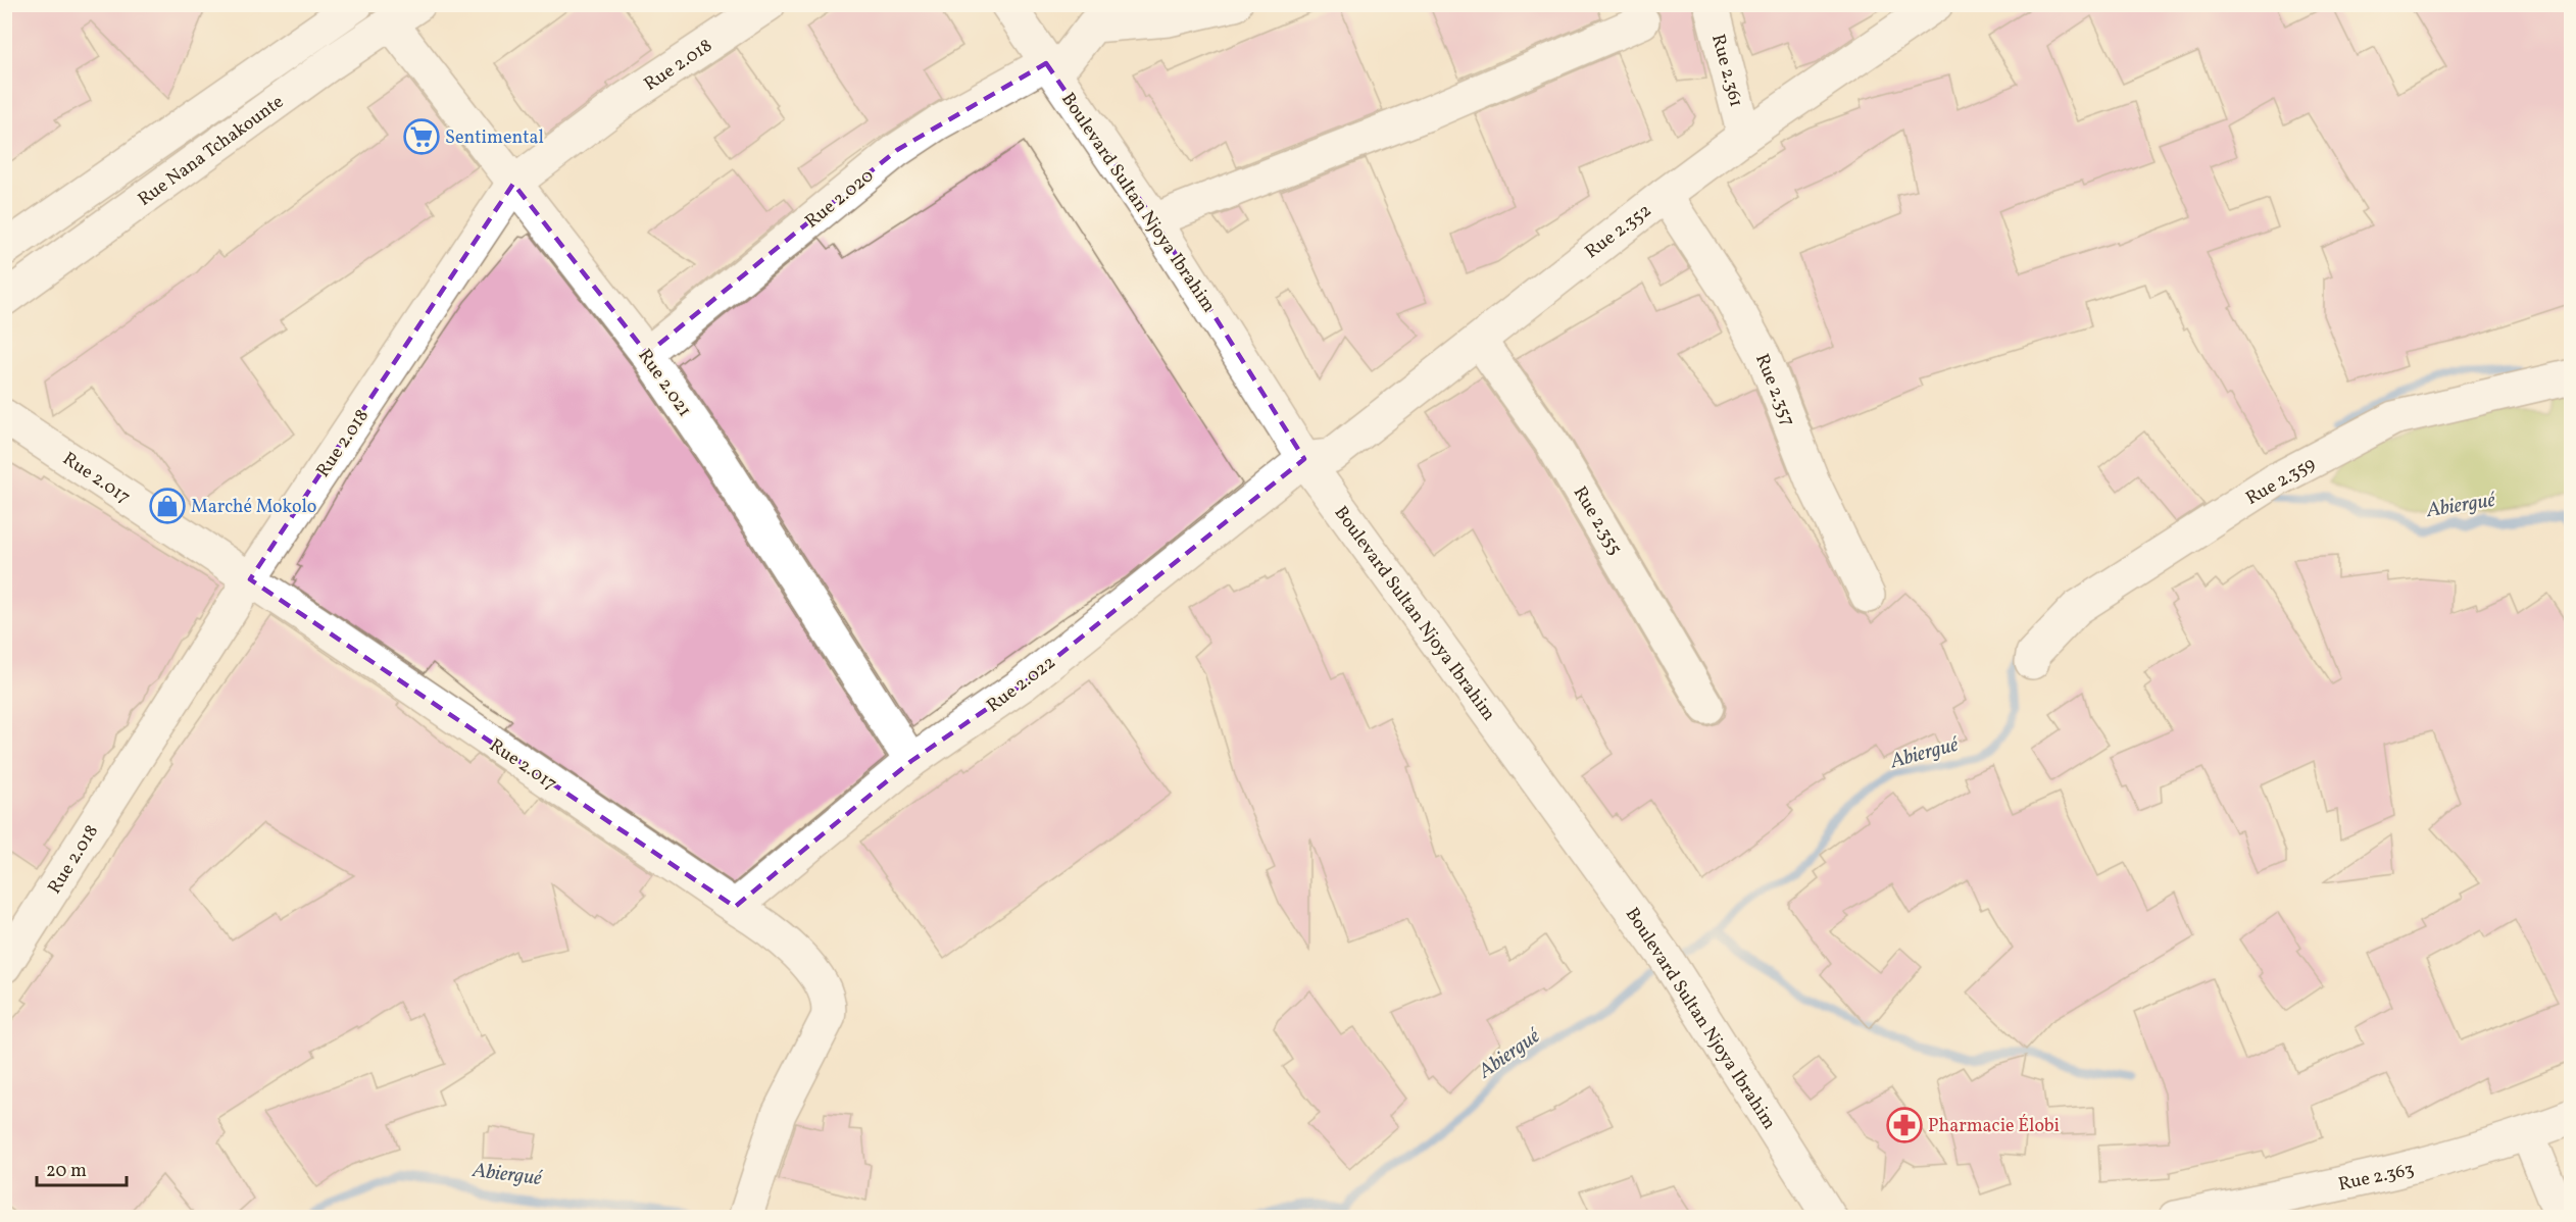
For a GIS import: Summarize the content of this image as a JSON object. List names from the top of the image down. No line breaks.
{"streets":{"street":["Rue 2.018","Rue 2.361","Rue Nana Tchakounte","Rue 2.020","Boulevard Sultan Njoya Ibrahim","Rue 2.352","Rue 2.021","Rue 2.357","Rue 2.017","Rue 2.359","Rue 2.355","Rue 2.022","Rue 2.363"]},"crossings":[["Rue 2.018","Rue 2.021"],["Rue 2.018","Rue 2.017"],["Rue 2.361","Rue 2.352"],["Rue Nana Tchakounte","Rue 2.021"],["Rue 2.020","Boulevard Sultan Njoya Ibrahim"],["Rue 2.020","Rue 2.021"],["Boulevard Sultan Njoya Ibrahim","Rue 2.352"],["Boulevard Sultan Njoya Ibrahim","Rue 2.022"],["Rue 2.352","Rue 2.357"],["Rue 2.352","Rue 2.355"],["Rue 2.352","Rue 2.022"],["Rue 2.021","Rue 2.022"],["Rue 2.017","Rue 2.022"]],"water":["Abiergué"],"places":{"supermarket":["Sentimental"],"shop":["Marché Mokolo"],"pharmacy":["Pharmacie Élobi"]},"scale_bar":"20 m"}
